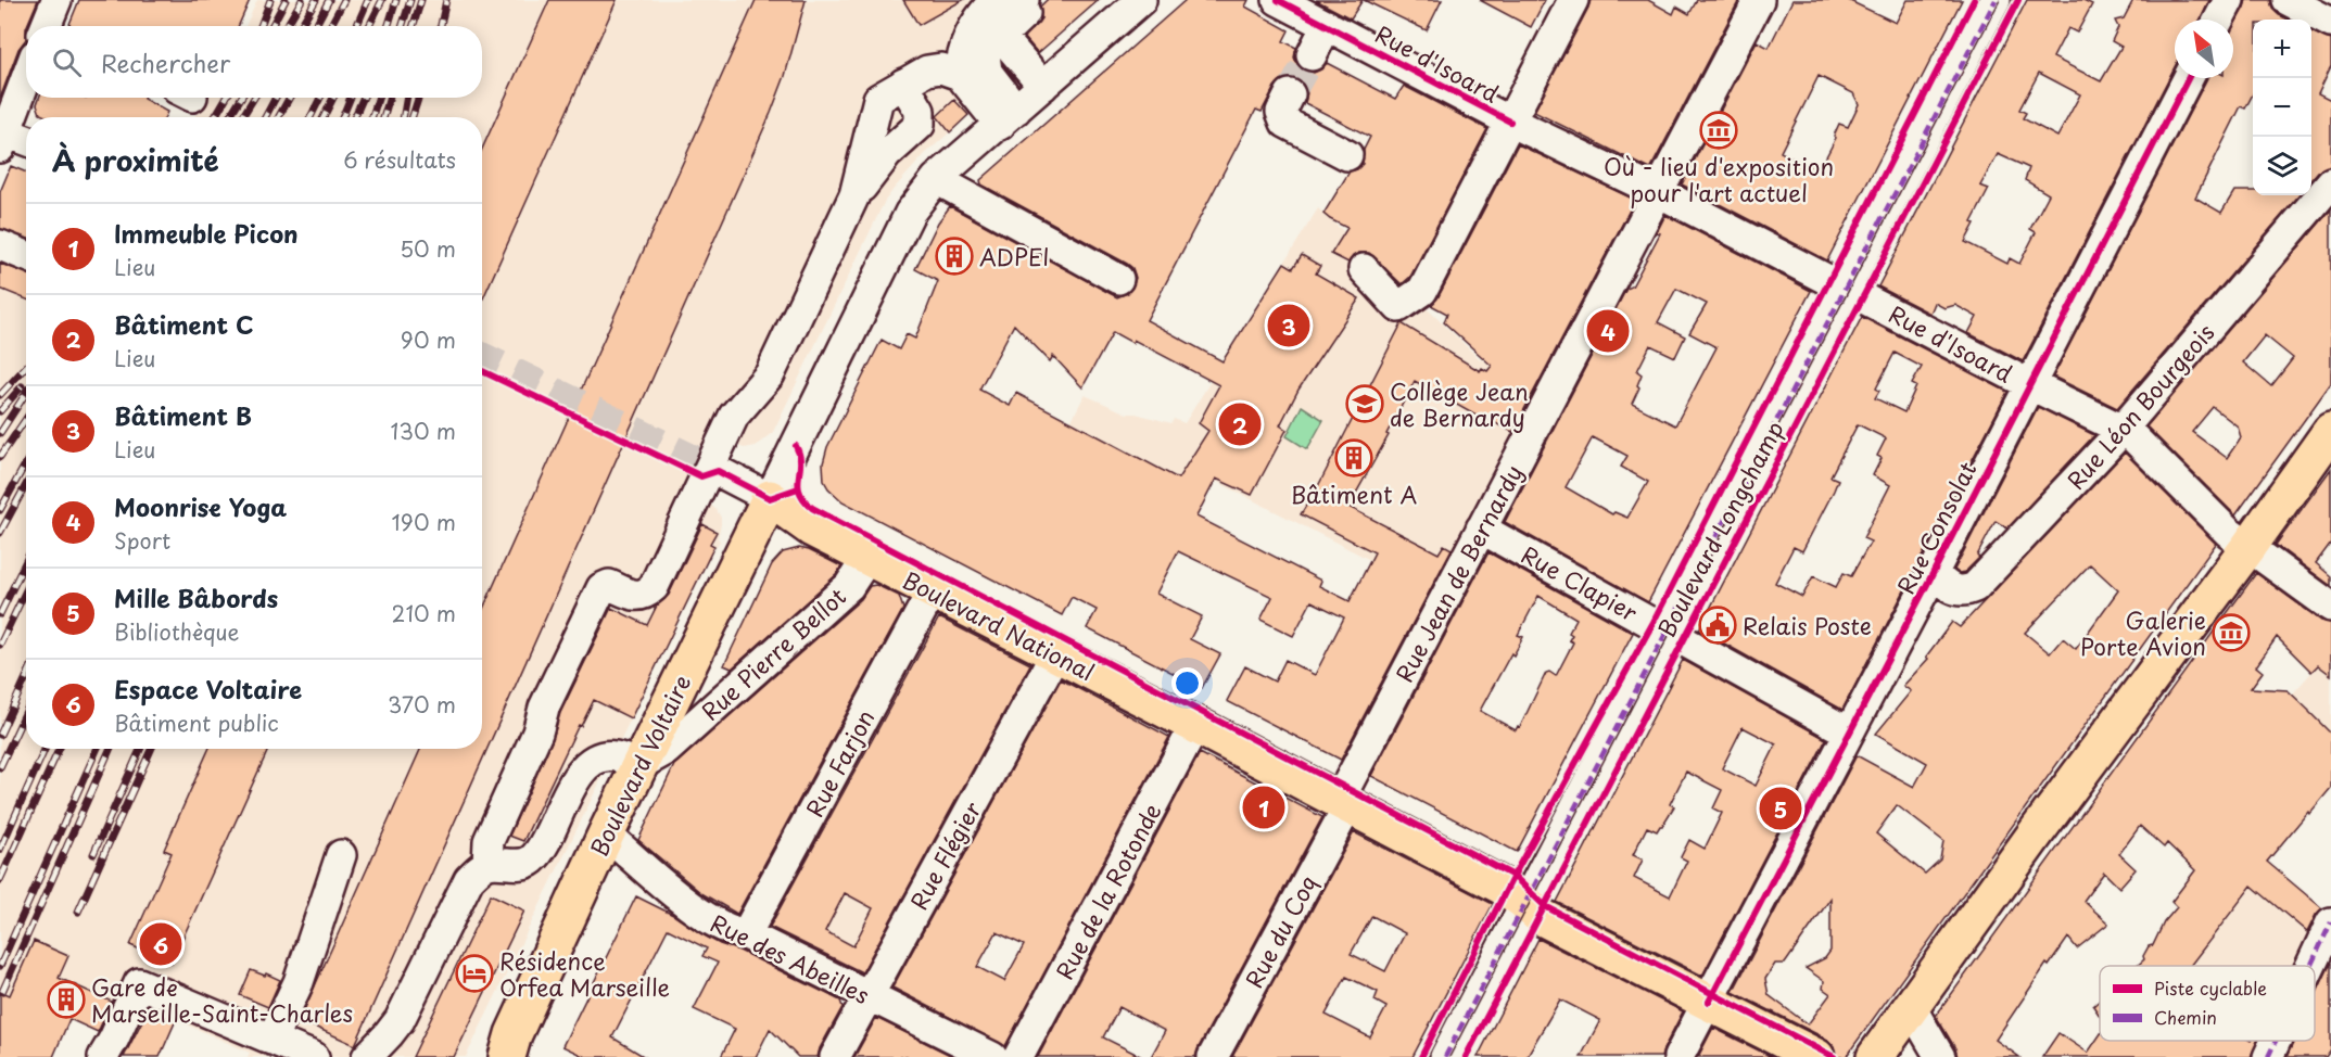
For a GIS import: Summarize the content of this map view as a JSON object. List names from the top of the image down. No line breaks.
{"streets":{"main road":["Boulevard National","Boulevard Voltaire"],"street":["Rue d'Isoard","Rue Léon Bourgeois","Rue Consolat","Boulevard Longchamp","Rue Jean de Bernardy","Rue Clapier","Rue Pierre Bellot","Rue Farjon","Rue Flégier","Rue de la Rotonde","Rue du Coq","Rue des Abeilles"]},"crossings":[["Rue d'Isoard","Rue Léon Bourgeois"],["Rue d'Isoard","Rue Consolat"],["Rue d'Isoard","Boulevard Longchamp"],["Rue d'Isoard","Rue Jean de Bernardy"],["Rue Léon Bourgeois","Rue Consolat"],["Rue Consolat","Rue Clapier"],["Rue Consolat","Boulevard National"],["Boulevard Longchamp","Rue Clapier"],["Boulevard Longchamp","Boulevard National"],["Rue Jean de Bernardy","Rue Clapier"],["Rue Jean de Bernardy","Boulevard National"],["Rue Jean de Bernardy","Rue du Coq"],["Boulevard National","Rue Pierre Bellot"],["Boulevard National","Rue Farjon"],["Boulevard National","Boulevard Voltaire"],["Boulevard National","Rue Flégier"],["Boulevard National","Rue de la Rotonde"],["Boulevard National","Rue du Coq"],["Rue Pierre Bellot","Boulevard Voltaire"],["Rue Farjon","Rue des Abeilles"],["Boulevard Voltaire","Rue des Abeilles"],["Rue Flégier","Rue des Abeilles"]],"places":{"museum":["Où - lieu d'exposition pour l'art actuel","Galerie Porte Avion"],"building":["ADPEI","Bâtiment A","Gare de Marseille-Saint-Charles"],"school or university":["Collège Jean de Bernardy"],"public building":["Relais Poste"],"hotel":["Résidence Orfea Marseille"]},"legend":["Piste cyclable","Chemin"],"north":"top left","page":{"map_buttons":["+","−"],"search":"Rechercher","heading":["À proximité","6 résultats"],"list":[{"mark":"1","name":"Immeuble Picon","note":"Lieu","value":"50 m"},{"mark":"2","name":"Bâtiment C","note":"Lieu","value":"90 m"},{"mark":"3","name":"Bâtiment B","note":"Lieu","value":"130 m"},{"mark":"4","name":"Moonrise Yoga","note":"Sport","value":"190 m"},{"mark":"5","name":"Mille Bâbords","note":"Bibliothèque","value":"210 m"},{"mark":"6","name":"Espace Voltaire","note":"Bâtiment public","value":"370 m"}],"pins":["3","4","2","1","5","6"]}}
